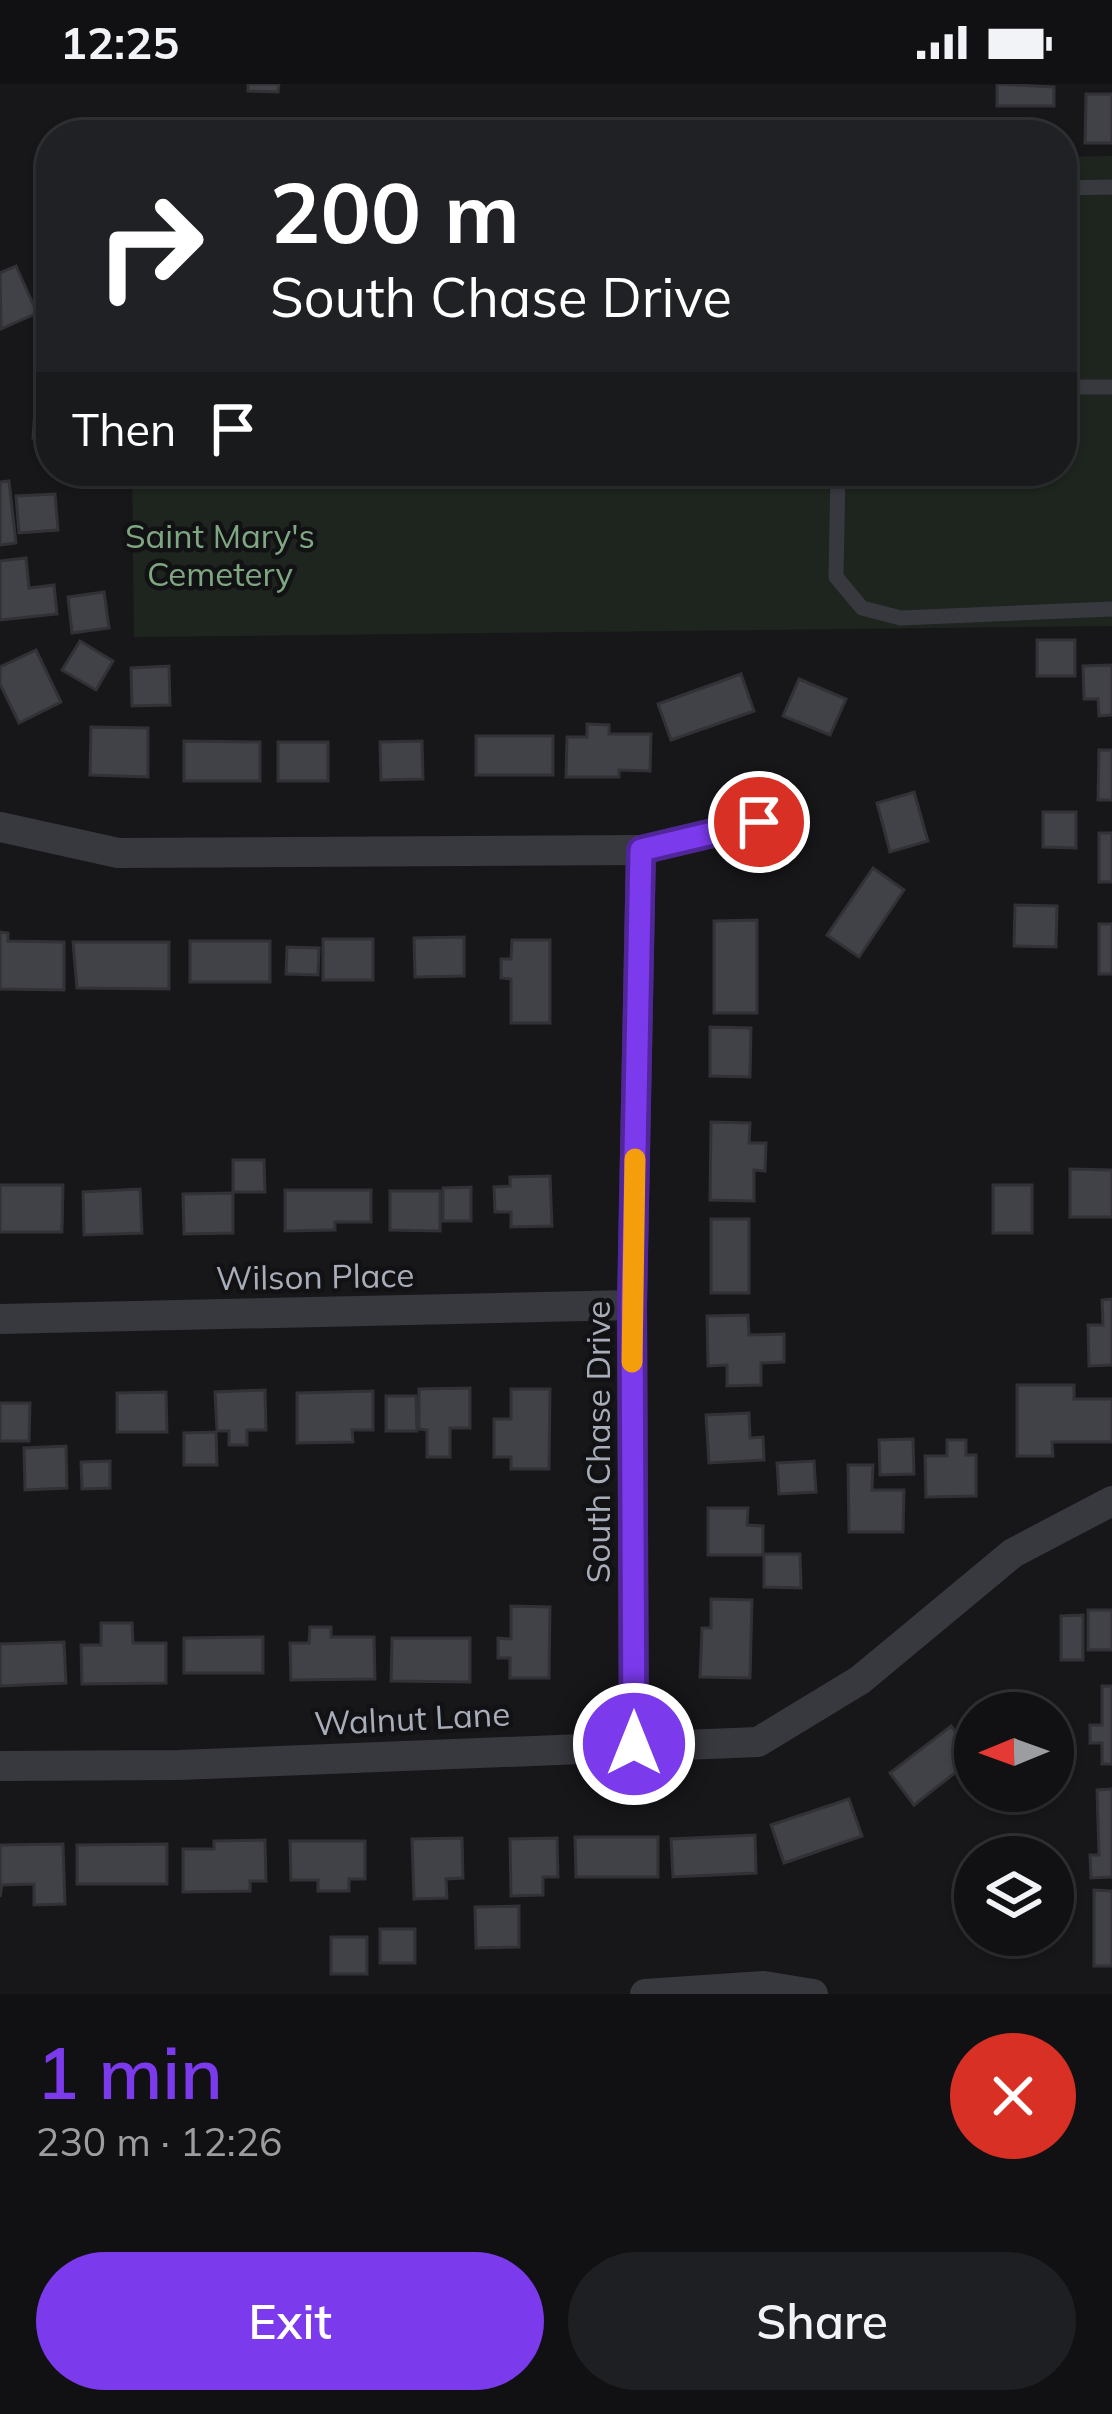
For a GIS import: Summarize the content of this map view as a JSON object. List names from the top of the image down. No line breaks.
{"streets":{"street":["Wilson Place","South Chase Drive","Walnut Lane"]},"crossings":[["Wilson Place","South Chase Drive"],["South Chase Drive","Walnut Lane"]],"parks":["Saint Mary's Cemetery"],"north":"left","page":{"status":"12:25","turn":["200 m","South Chase Drive"],"then":"Then","heading":["1 min","230 m · 12:26"],"buttons":["Exit","Share"]}}
